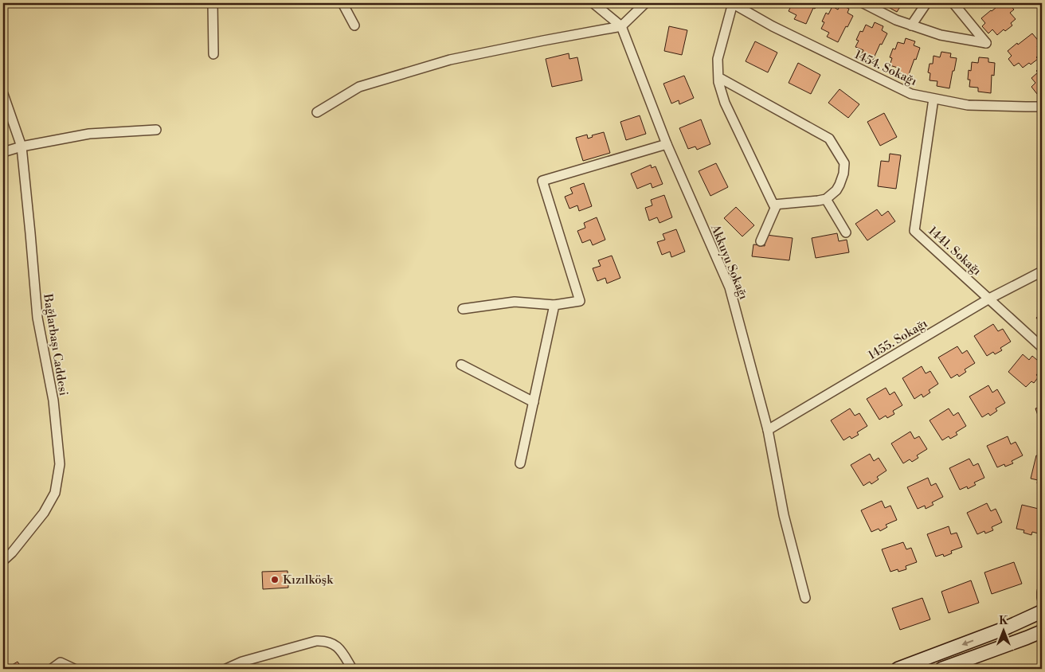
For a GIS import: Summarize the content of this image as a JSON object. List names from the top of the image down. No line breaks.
{"streets":{"street":["1454. Sokağı","1441. Sokağı","Akkuyu Sokağı","1455. Sokağı","Bağlarbaşı Caddesi"]},"crossings":[["1454. Sokağı","1441. Sokağı"],["1441. Sokağı","1455. Sokağı"],["Akkuyu Sokağı","1455. Sokağı"]],"places":["Kızılköşk"],"north":"top"}
